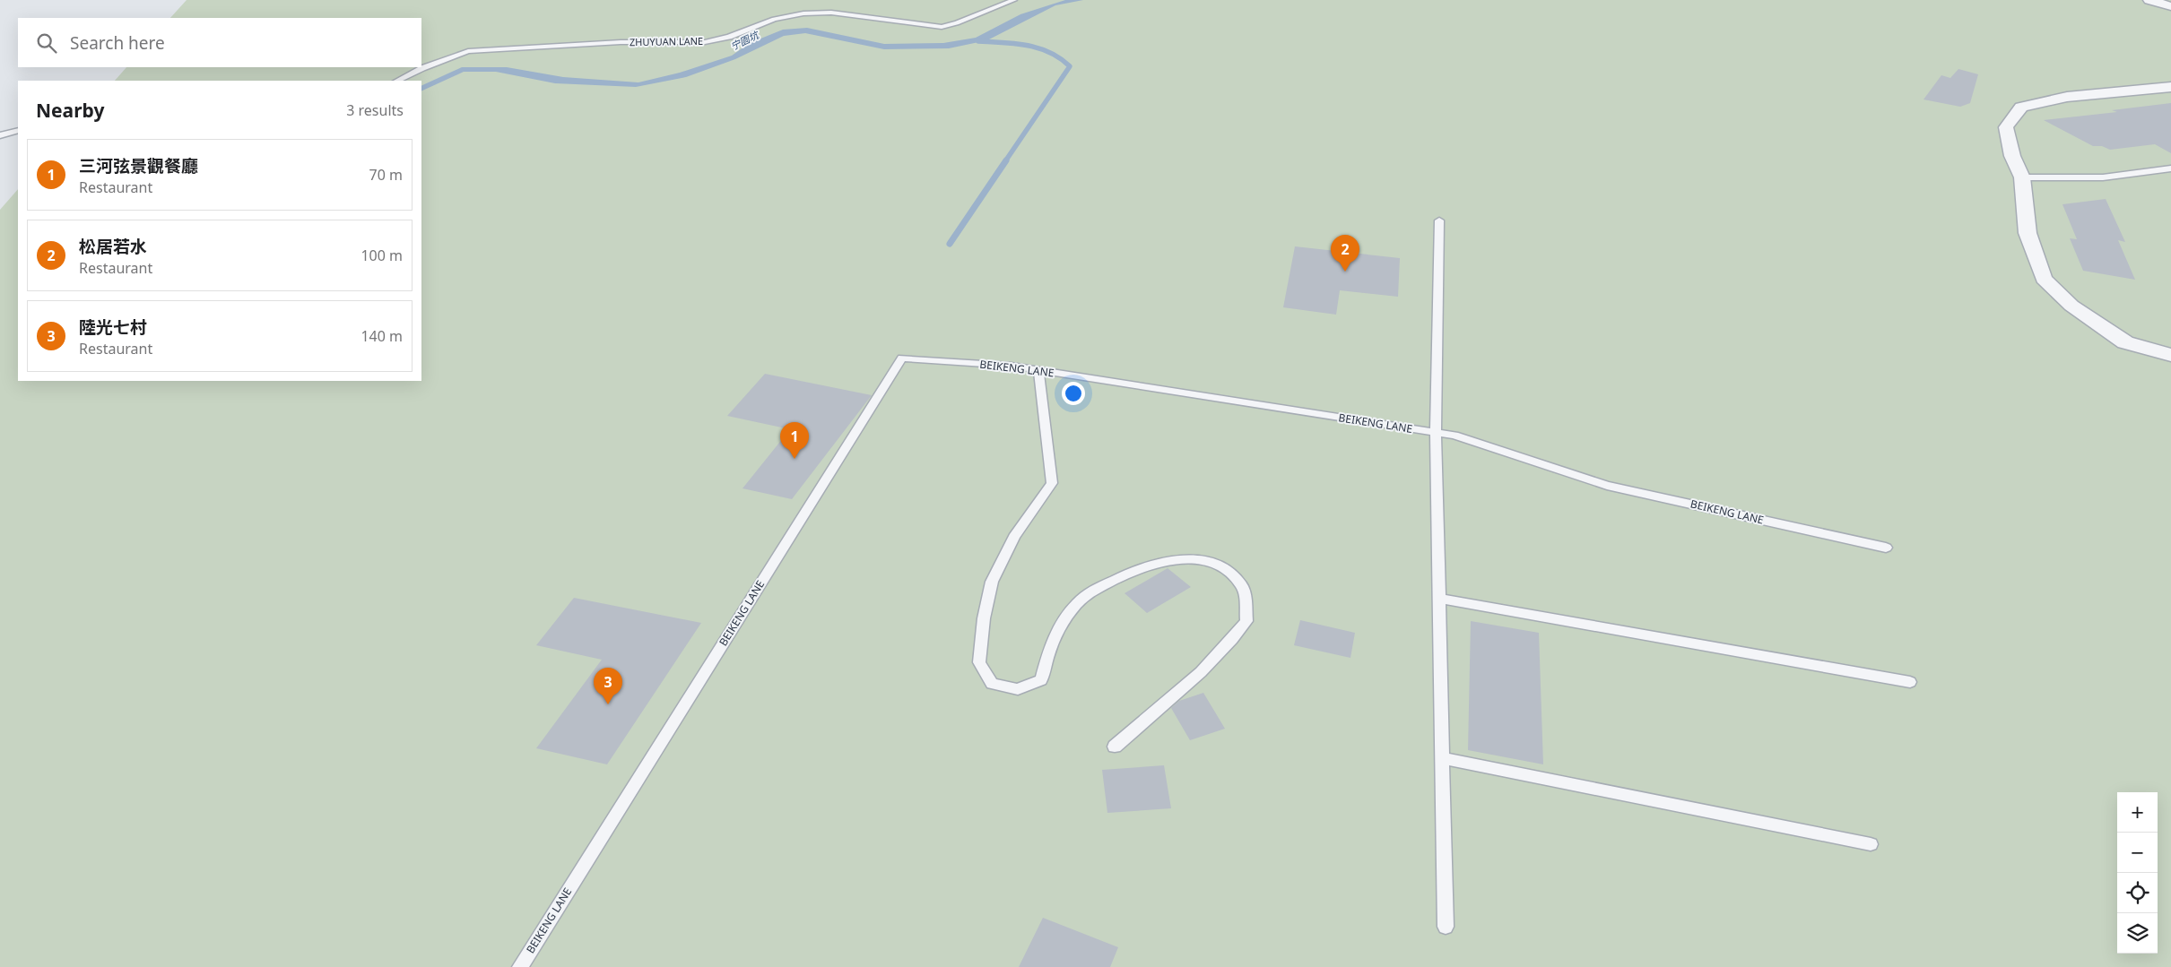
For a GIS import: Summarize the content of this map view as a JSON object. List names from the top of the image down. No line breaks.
{"streets":{"lane":["ZHUYUAN LANE","BEIKENG LANE"]},"water":["宁園坑"],"page":{"search":"Search here","heading":["Nearby","3 results"],"list":[{"mark":"1","name":"三河弦景觀餐廳","note":"Restaurant","value":"70 m"},{"mark":"2","name":"松居若水","note":"Restaurant","value":"100 m"},{"mark":"3","name":"陸光七村","note":"Restaurant","value":"140 m"}],"pins":["2","1","3"],"map_buttons":["+","−"]}}
